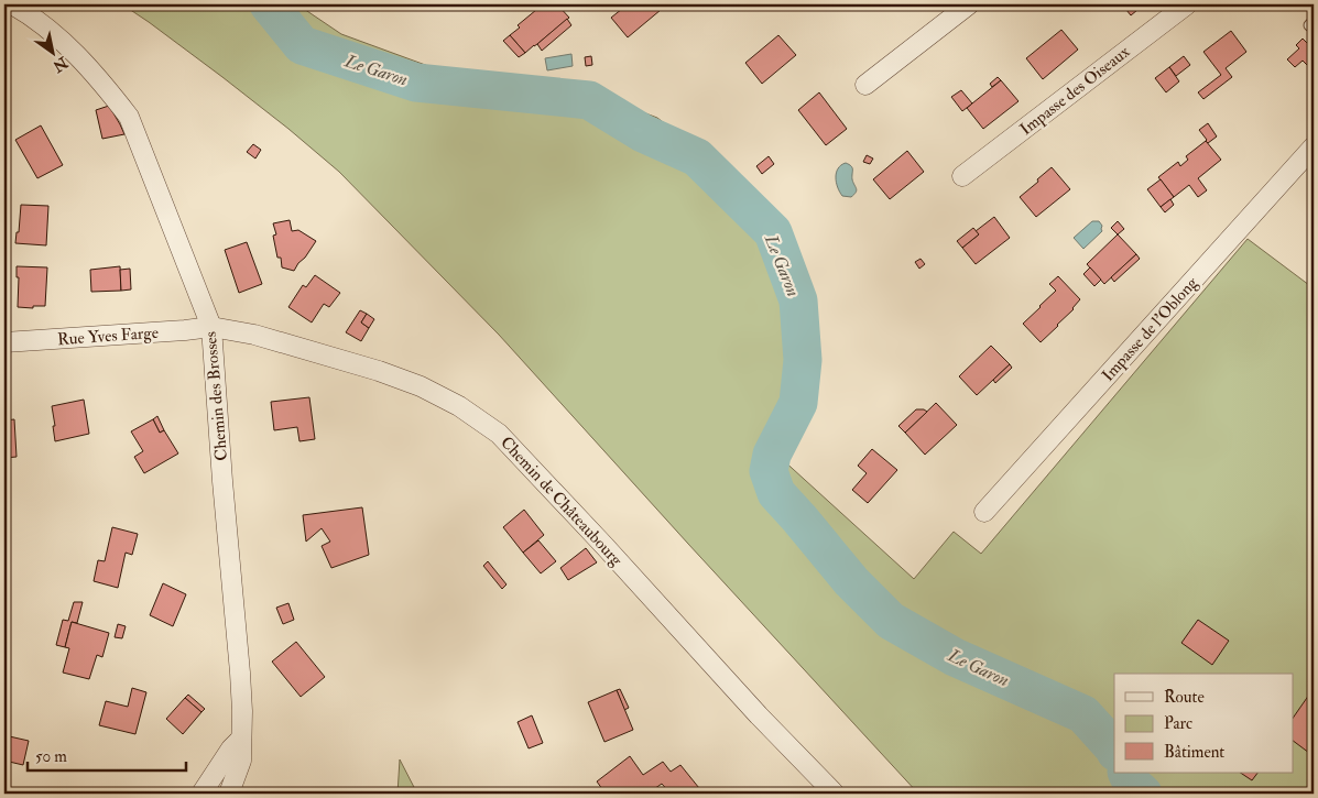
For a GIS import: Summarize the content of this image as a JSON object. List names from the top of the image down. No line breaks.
{"streets":{"street":["Impasse des Oiseaux","Impasse de l'Oblong","Rue Yves Farge","Chemin des Brosses","Chemin de Châteaubourg"]},"crossings":[["Rue Yves Farge","Chemin des Brosses"],["Rue Yves Farge","Chemin de Châteaubourg"],["Chemin des Brosses","Chemin de Châteaubourg"]],"water":["Le Garon"],"legend":["Route","Parc","Bâtiment"],"scale_bar":"50 m","north":"bottom right"}
